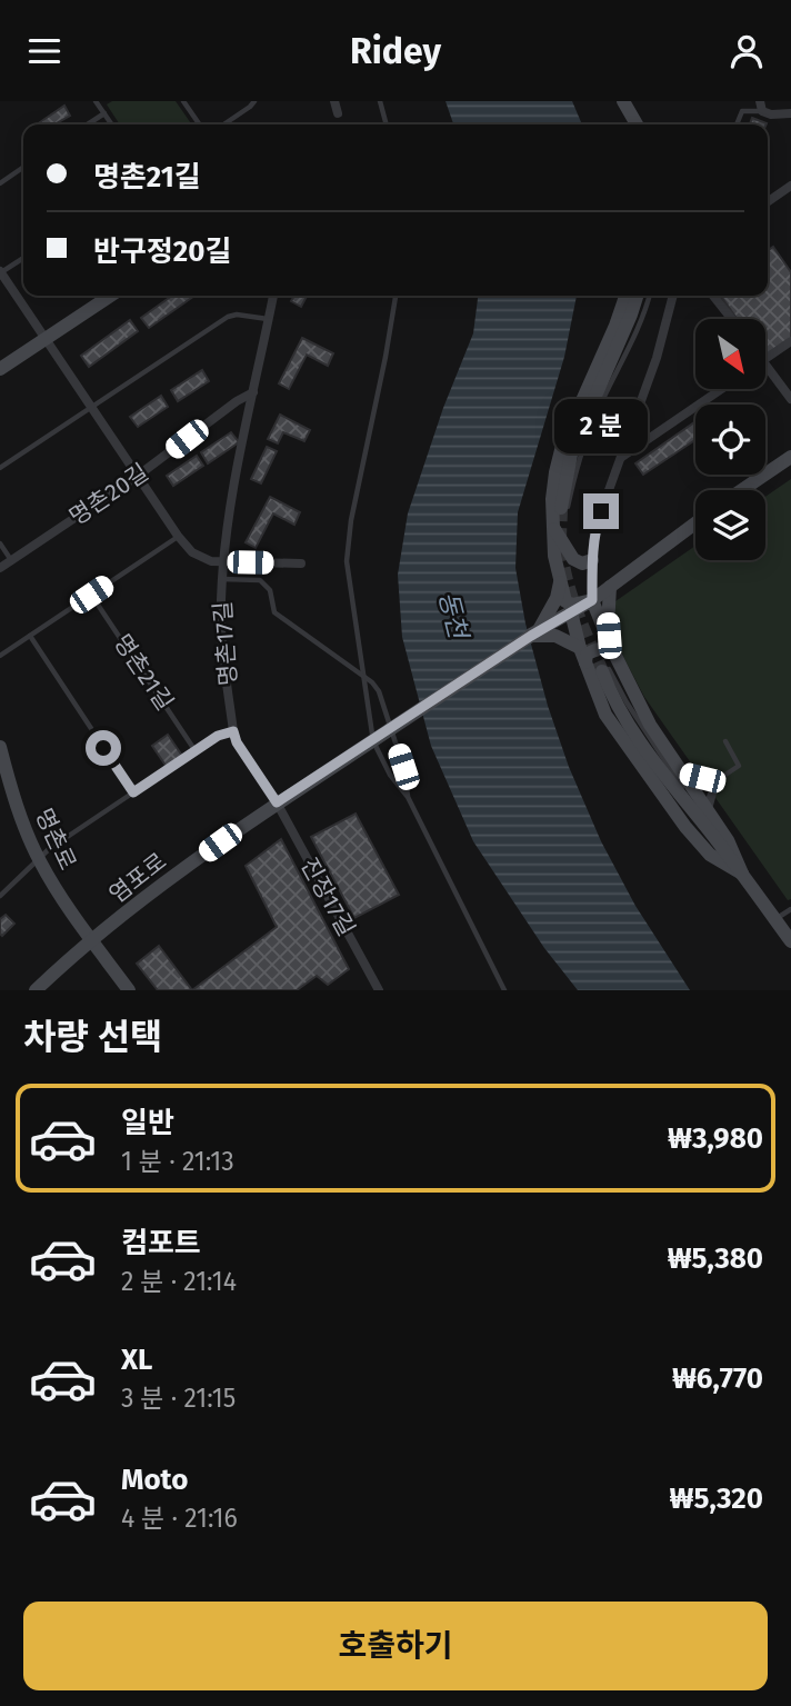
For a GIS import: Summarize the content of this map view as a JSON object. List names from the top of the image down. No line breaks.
{"streets":{"main road":["명촌로","염포로"],"street":["명촌20길","명촌17길","진장17길"],"lane":["명촌21길"]},"crossings":[["명촌20길","명촌17길"],["명촌17길","염포로"],["명촌17길","진장17길"],["명촌로","염포로"],["염포로","진장17길"]],"water":["동천"],"north":"bottom right","page":{"header":"Ridey","banner":["명촌21길","반구정20길"],"bubble":"2 분","heading":"차량 선택","list":[{"name":"일반","note":"1 분 · 21:13","value":"₩3,980"},{"name":"컴포트","note":"2 분 · 21:14","value":"₩5,380"},{"name":"XL","note":"3 분 · 21:15","value":"₩6,770"},{"name":"Moto","note":"4 분 · 21:16","value":"₩5,320"}],"buttons":"호출하기"}}
